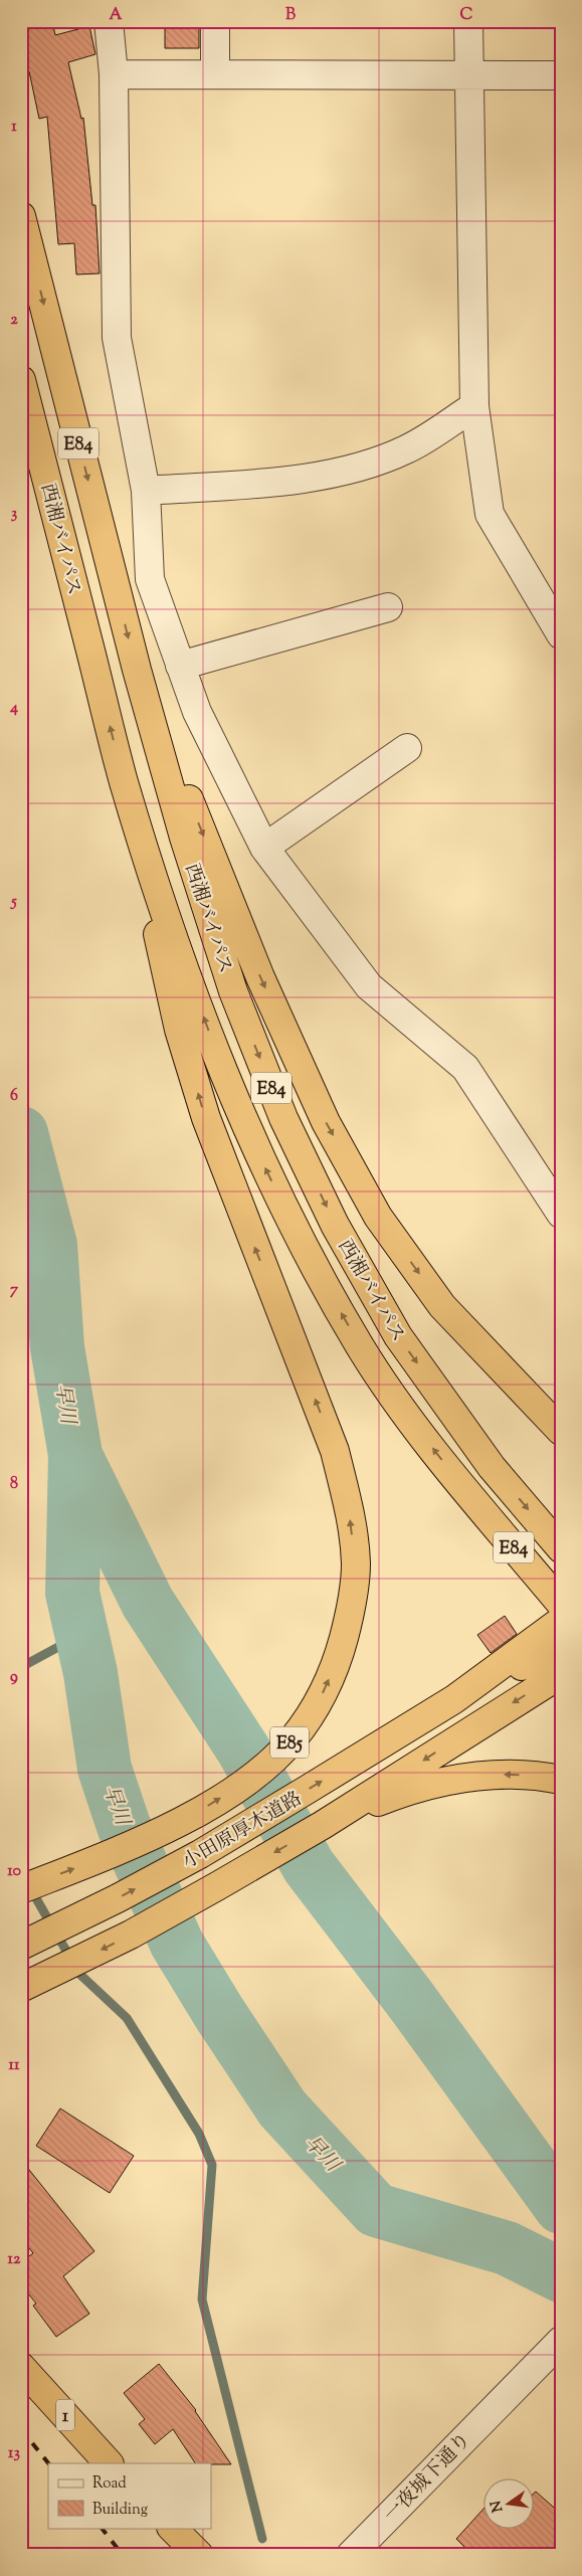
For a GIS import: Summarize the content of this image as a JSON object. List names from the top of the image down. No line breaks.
{"streets":{"highway":["E84","西湘バイパス","E85","小田原厚木道路","1"],"street":["一夜城下通り"]},"crossings":[["西湘バイパス","E85"]],"water":["早川"],"legend":["Road","Building"],"north":"left","grid":{"columns":["A","B","C"],"rows":["1","2","3","4","5","6","7","8","9","10","11","12","13"]}}
